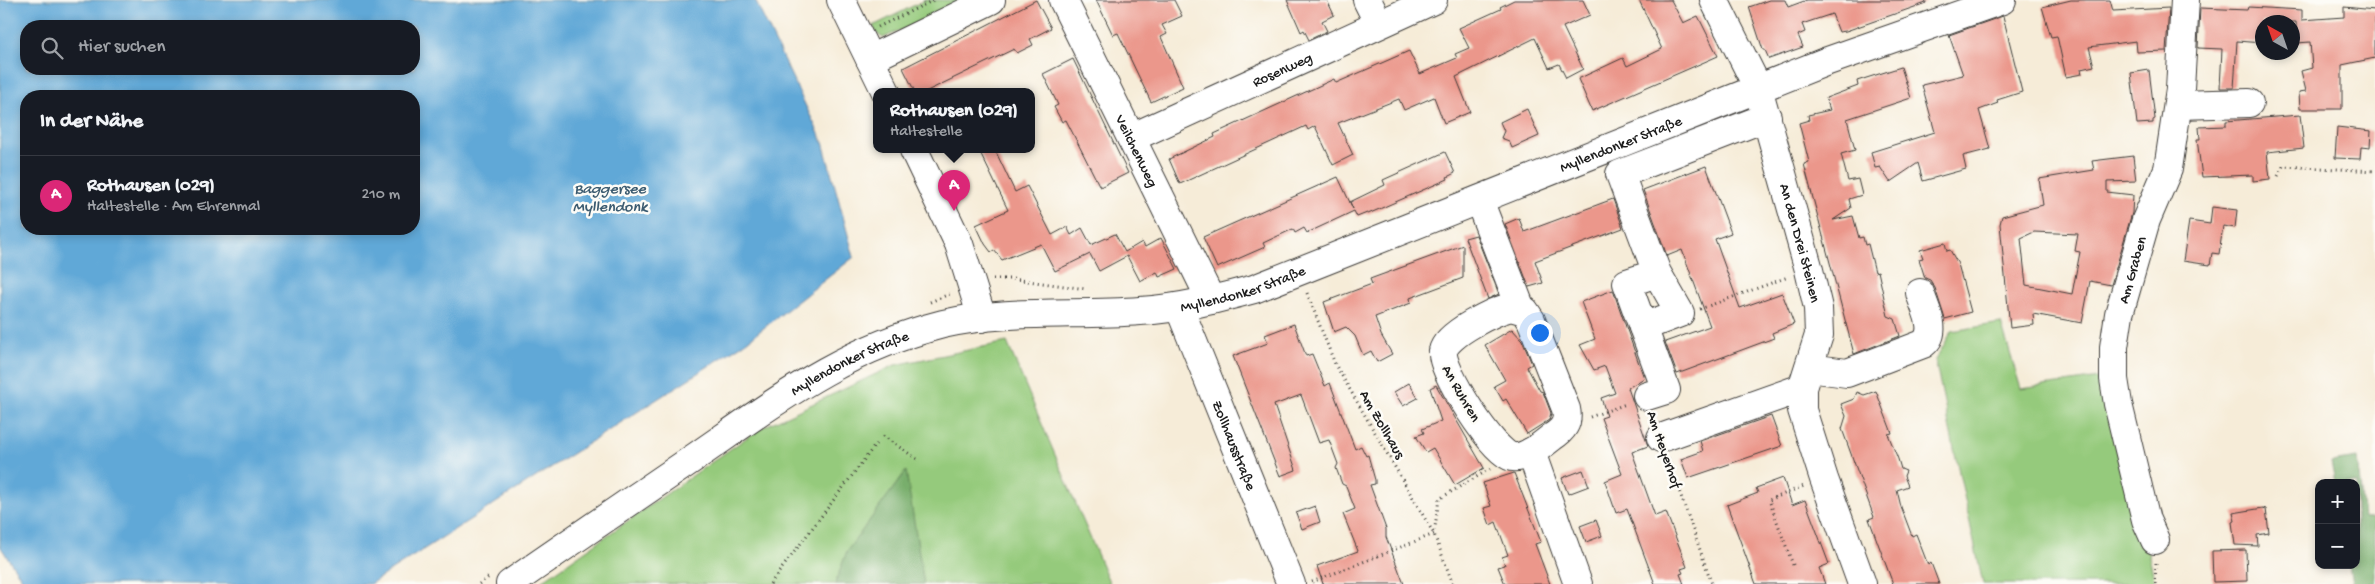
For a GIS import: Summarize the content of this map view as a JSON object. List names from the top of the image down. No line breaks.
{"streets":{"street":["Rosenweg","Myllendonker Straße","Veilchenweg","An den Drei Steinen","Am Graben","An Ruhren","Zollhausstraße","Am Heyerhof"],"path":["Am Zollhaus"]},"crossings":[["Rosenweg","Veilchenweg"],["Myllendonker Straße","Veilchenweg"],["Myllendonker Straße","An den Drei Steinen"],["Myllendonker Straße","Am Zollhaus"],["Myllendonker Straße","Zollhausstraße"]],"water":["Baggersee Myllendonk"],"north":"top left","page":{"search":"Hier suchen","popup":["Rothausen (029)","Haltestelle"],"heading":"In der Nähe","list":[{"mark":"A","name":"Rothausen (029)","note":"Haltestelle · Am Ehrenmal","value":"210 m"}],"pins":"A","map_buttons":["+","−"]}}
